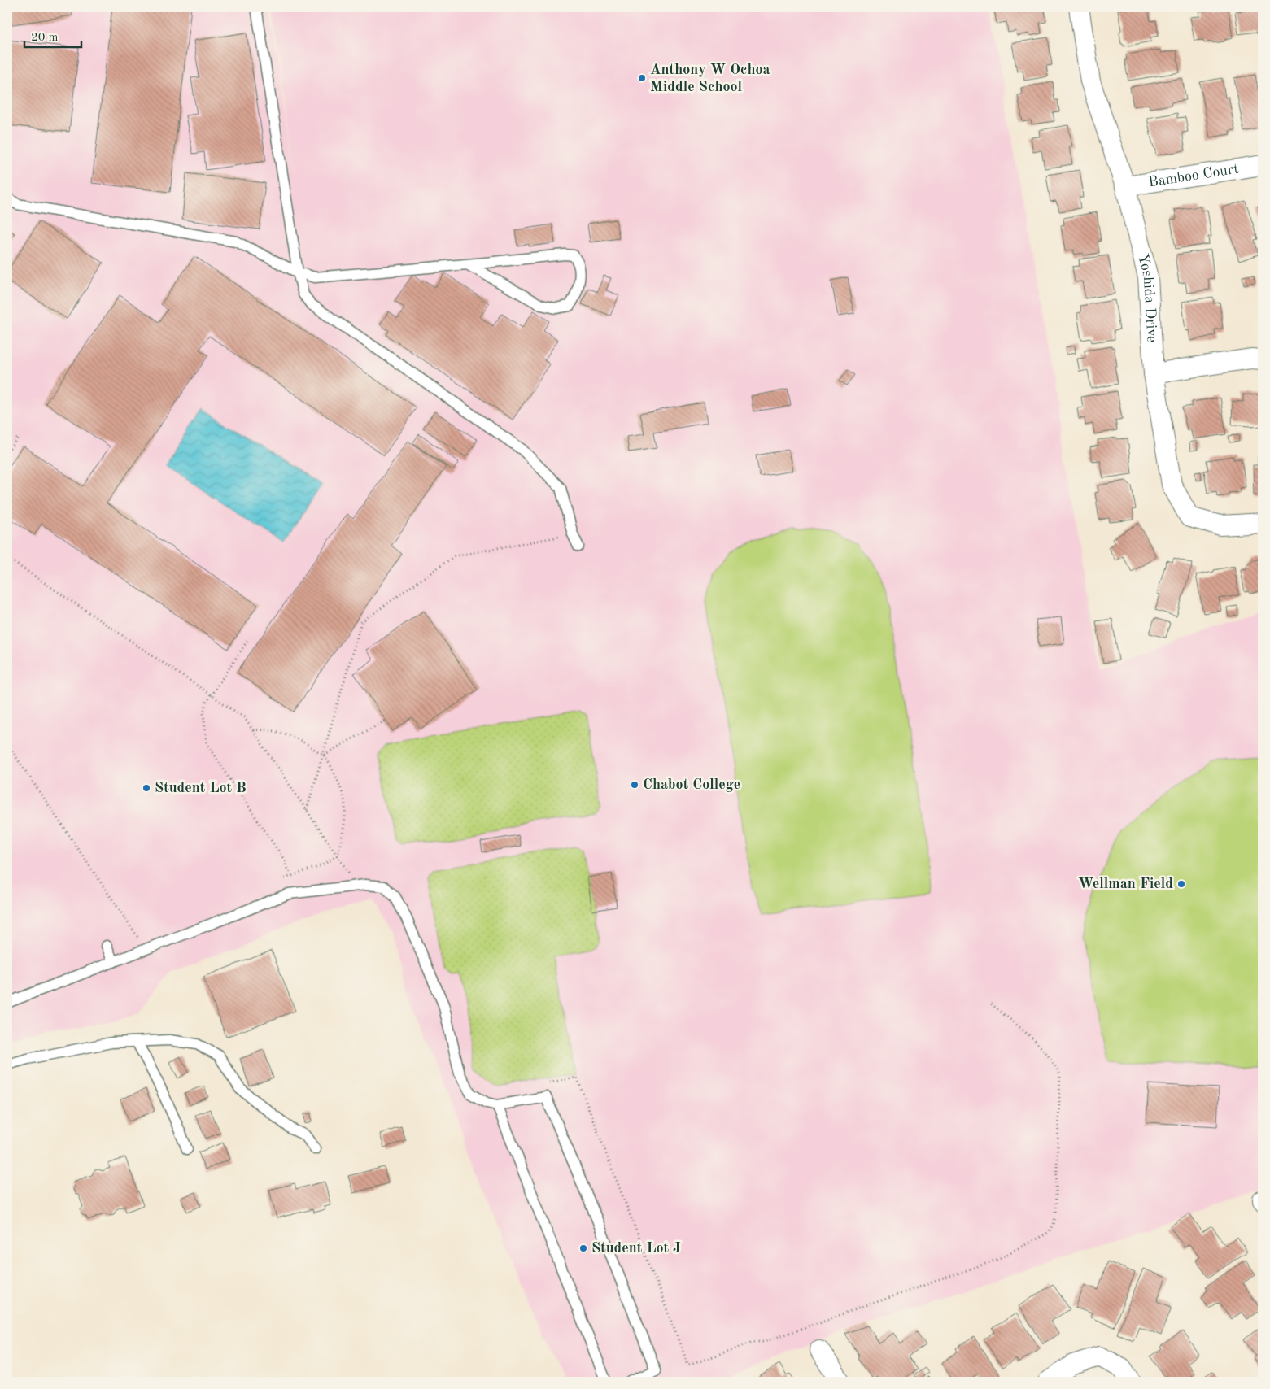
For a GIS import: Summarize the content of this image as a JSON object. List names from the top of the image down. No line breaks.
{"streets":{"street":["Bamboo Court","Yoshida Drive"]},"crossings":[["Bamboo Court","Yoshida Drive"]],"places":["Anthony W Ochoa Middle School","Chabot College","Student Lot B","Wellman Field","Student Lot J"],"scale_bar":"20 m"}
